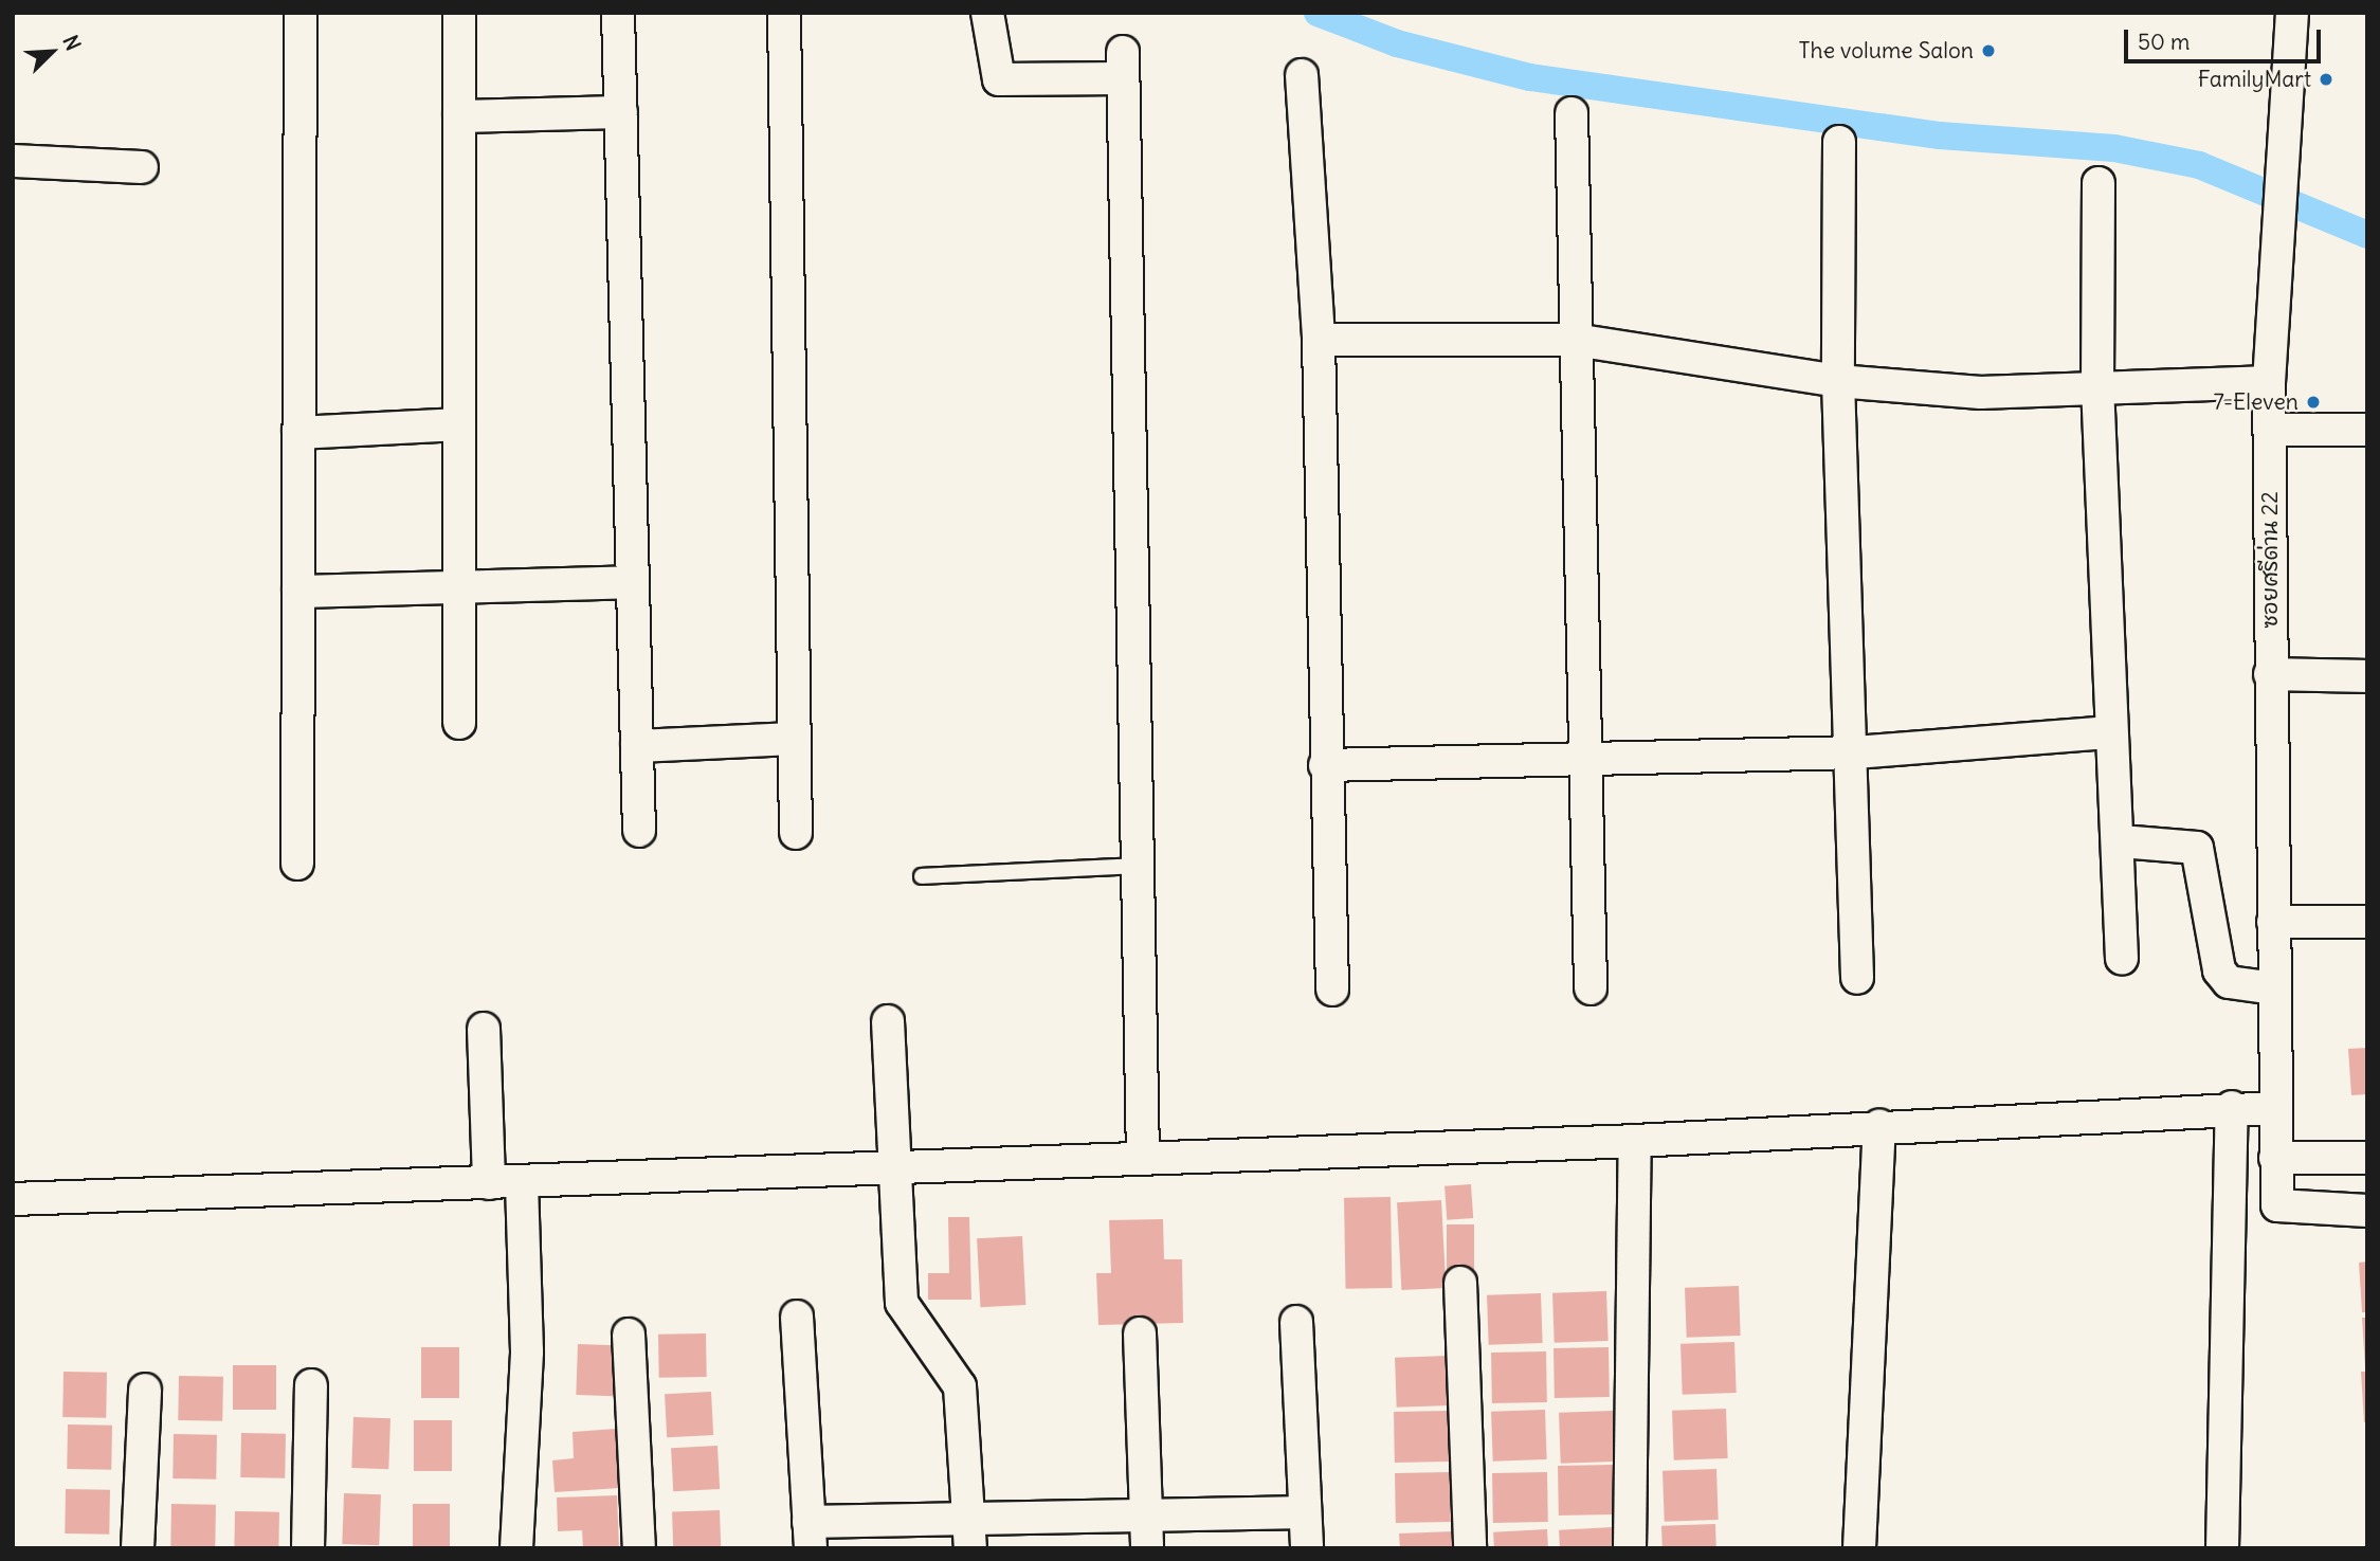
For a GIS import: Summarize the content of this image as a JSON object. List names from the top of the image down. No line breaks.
{"streets":{"street":["ซอยศรีด่าน 22"]},"places":["The volume Salon","FamilyMart","7-Eleven"],"scale_bar":"50 m","north":"top right"}
